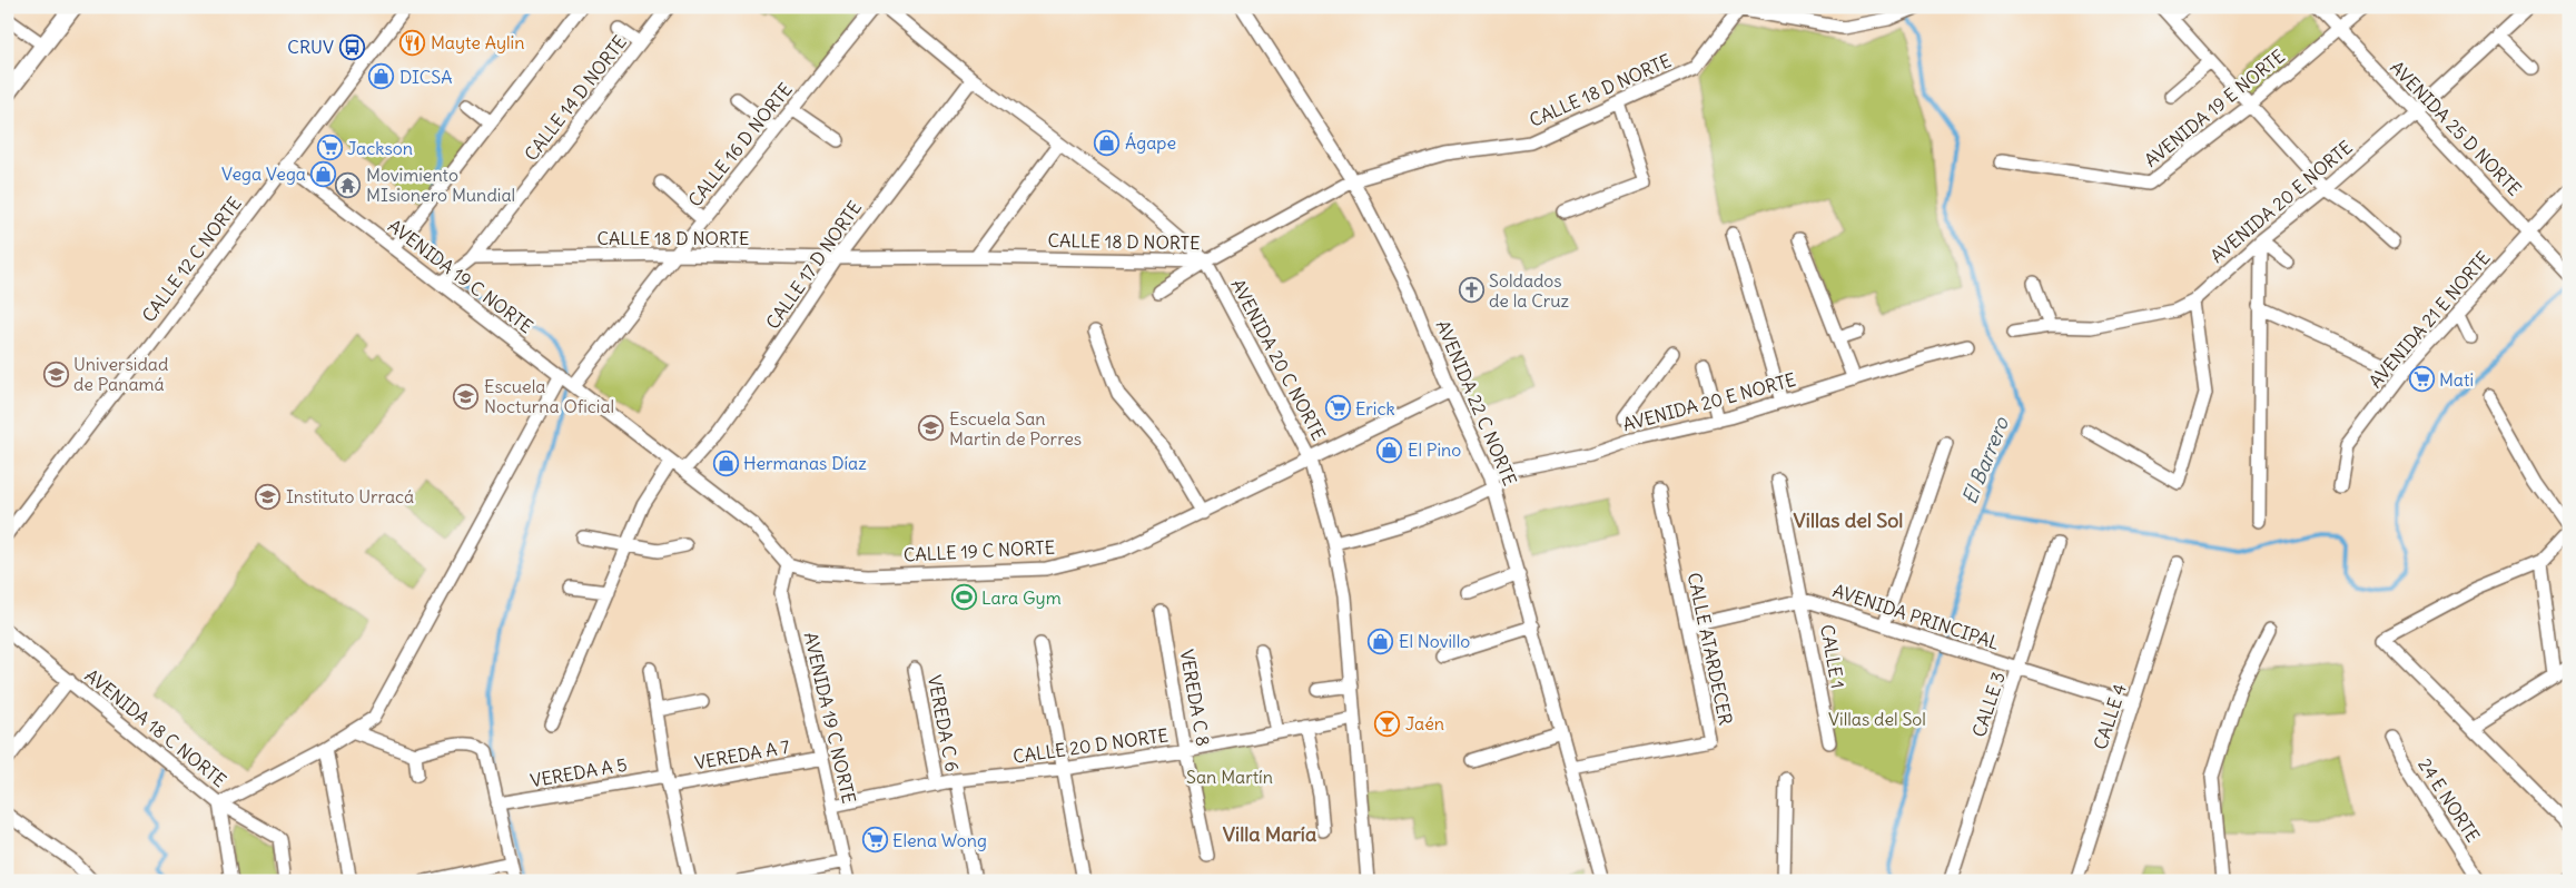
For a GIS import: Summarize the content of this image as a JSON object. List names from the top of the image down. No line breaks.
{"streets":{"street":["CALLE 18 D NORTE","CALLE 14 D NORTE","AVENIDA 19 E NORTE","AVENIDA 25 D NORTE","CALLE 16 D NORTE","AVENIDA 20 E NORTE","CALLE 12 C NORTE","CALLE 17 D NORTE","AVENIDA 19 C NORTE","AVENIDA 21 E NORTE","AVENIDA 20 C NORTE","AVENIDA 22 C NORTE","CALLE 19 C NORTE","AVENIDA PRINCIPAL","CALLE ATARDECER","CALLE 1","VEREDA C 8","CALLE 3","CALLE 4","VEREDA C 6","AVENIDA 18 C NORTE","CALLE 20 D NORTE","VEREDA A 7","VEREDA A 5","24 E NORTE"]},"crossings":[["CALLE 18 D NORTE","CALLE 14 D NORTE"],["CALLE 18 D NORTE","CALLE 16 D NORTE"],["CALLE 18 D NORTE","CALLE 17 D NORTE"],["CALLE 18 D NORTE","AVENIDA 20 C NORTE"],["CALLE 18 D NORTE","AVENIDA 22 C NORTE"],["CALLE 14 D NORTE","AVENIDA 19 C NORTE"],["AVENIDA 19 E NORTE","AVENIDA 25 D NORTE"],["AVENIDA 25 D NORTE","AVENIDA 20 E NORTE"],["AVENIDA 25 D NORTE","AVENIDA 21 E NORTE"],["CALLE 16 D NORTE","AVENIDA 19 C NORTE"],["AVENIDA 20 E NORTE","AVENIDA 22 C NORTE"],["CALLE 12 C NORTE","AVENIDA 19 C NORTE"],["CALLE 17 D NORTE","AVENIDA 20 C NORTE"],["AVENIDA 19 C NORTE","CALLE 19 C NORTE"],["AVENIDA 19 C NORTE","CALLE 20 D NORTE"],["AVENIDA 19 C NORTE","VEREDA A 7"],["AVENIDA 20 C NORTE","CALLE 19 C NORTE"],["AVENIDA 20 C NORTE","CALLE 20 D NORTE"],["AVENIDA 22 C NORTE","CALLE 19 C NORTE"],["AVENIDA 22 C NORTE","CALLE ATARDECER"],["AVENIDA PRINCIPAL","CALLE ATARDECER"],["AVENIDA PRINCIPAL","CALLE 1"],["AVENIDA PRINCIPAL","CALLE 3"],["AVENIDA PRINCIPAL","CALLE 4"],["VEREDA C 8","CALLE 20 D NORTE"],["VEREDA C 6","CALLE 20 D NORTE"],["VEREDA A 7","VEREDA A 5"]],"districts":["Villas del Sol","Villa María"],"water":["El Barrero"],"parks":["Villas del Sol","San Martín"],"places":{"restaurant":["Mayte Aylin"],"bus stop":["CRUV"],"shop":["DICSA","Ágape","Vega Vega","El Pino","Hermanas Díaz","El Novillo"],"supermarket":["Jackson","Mati","Erick","Elena Wong"],"temple":["Movimiento MIsionero Mundial"],"church":["Soldados de la Cruz"],"school or university":["Universidad de Panamá","Escuela Nocturna Oficial","Escuela San Martin de Porres","Instituto Urracá"],"sports":["Lara Gym"],"bar":["Jaén"]}}
